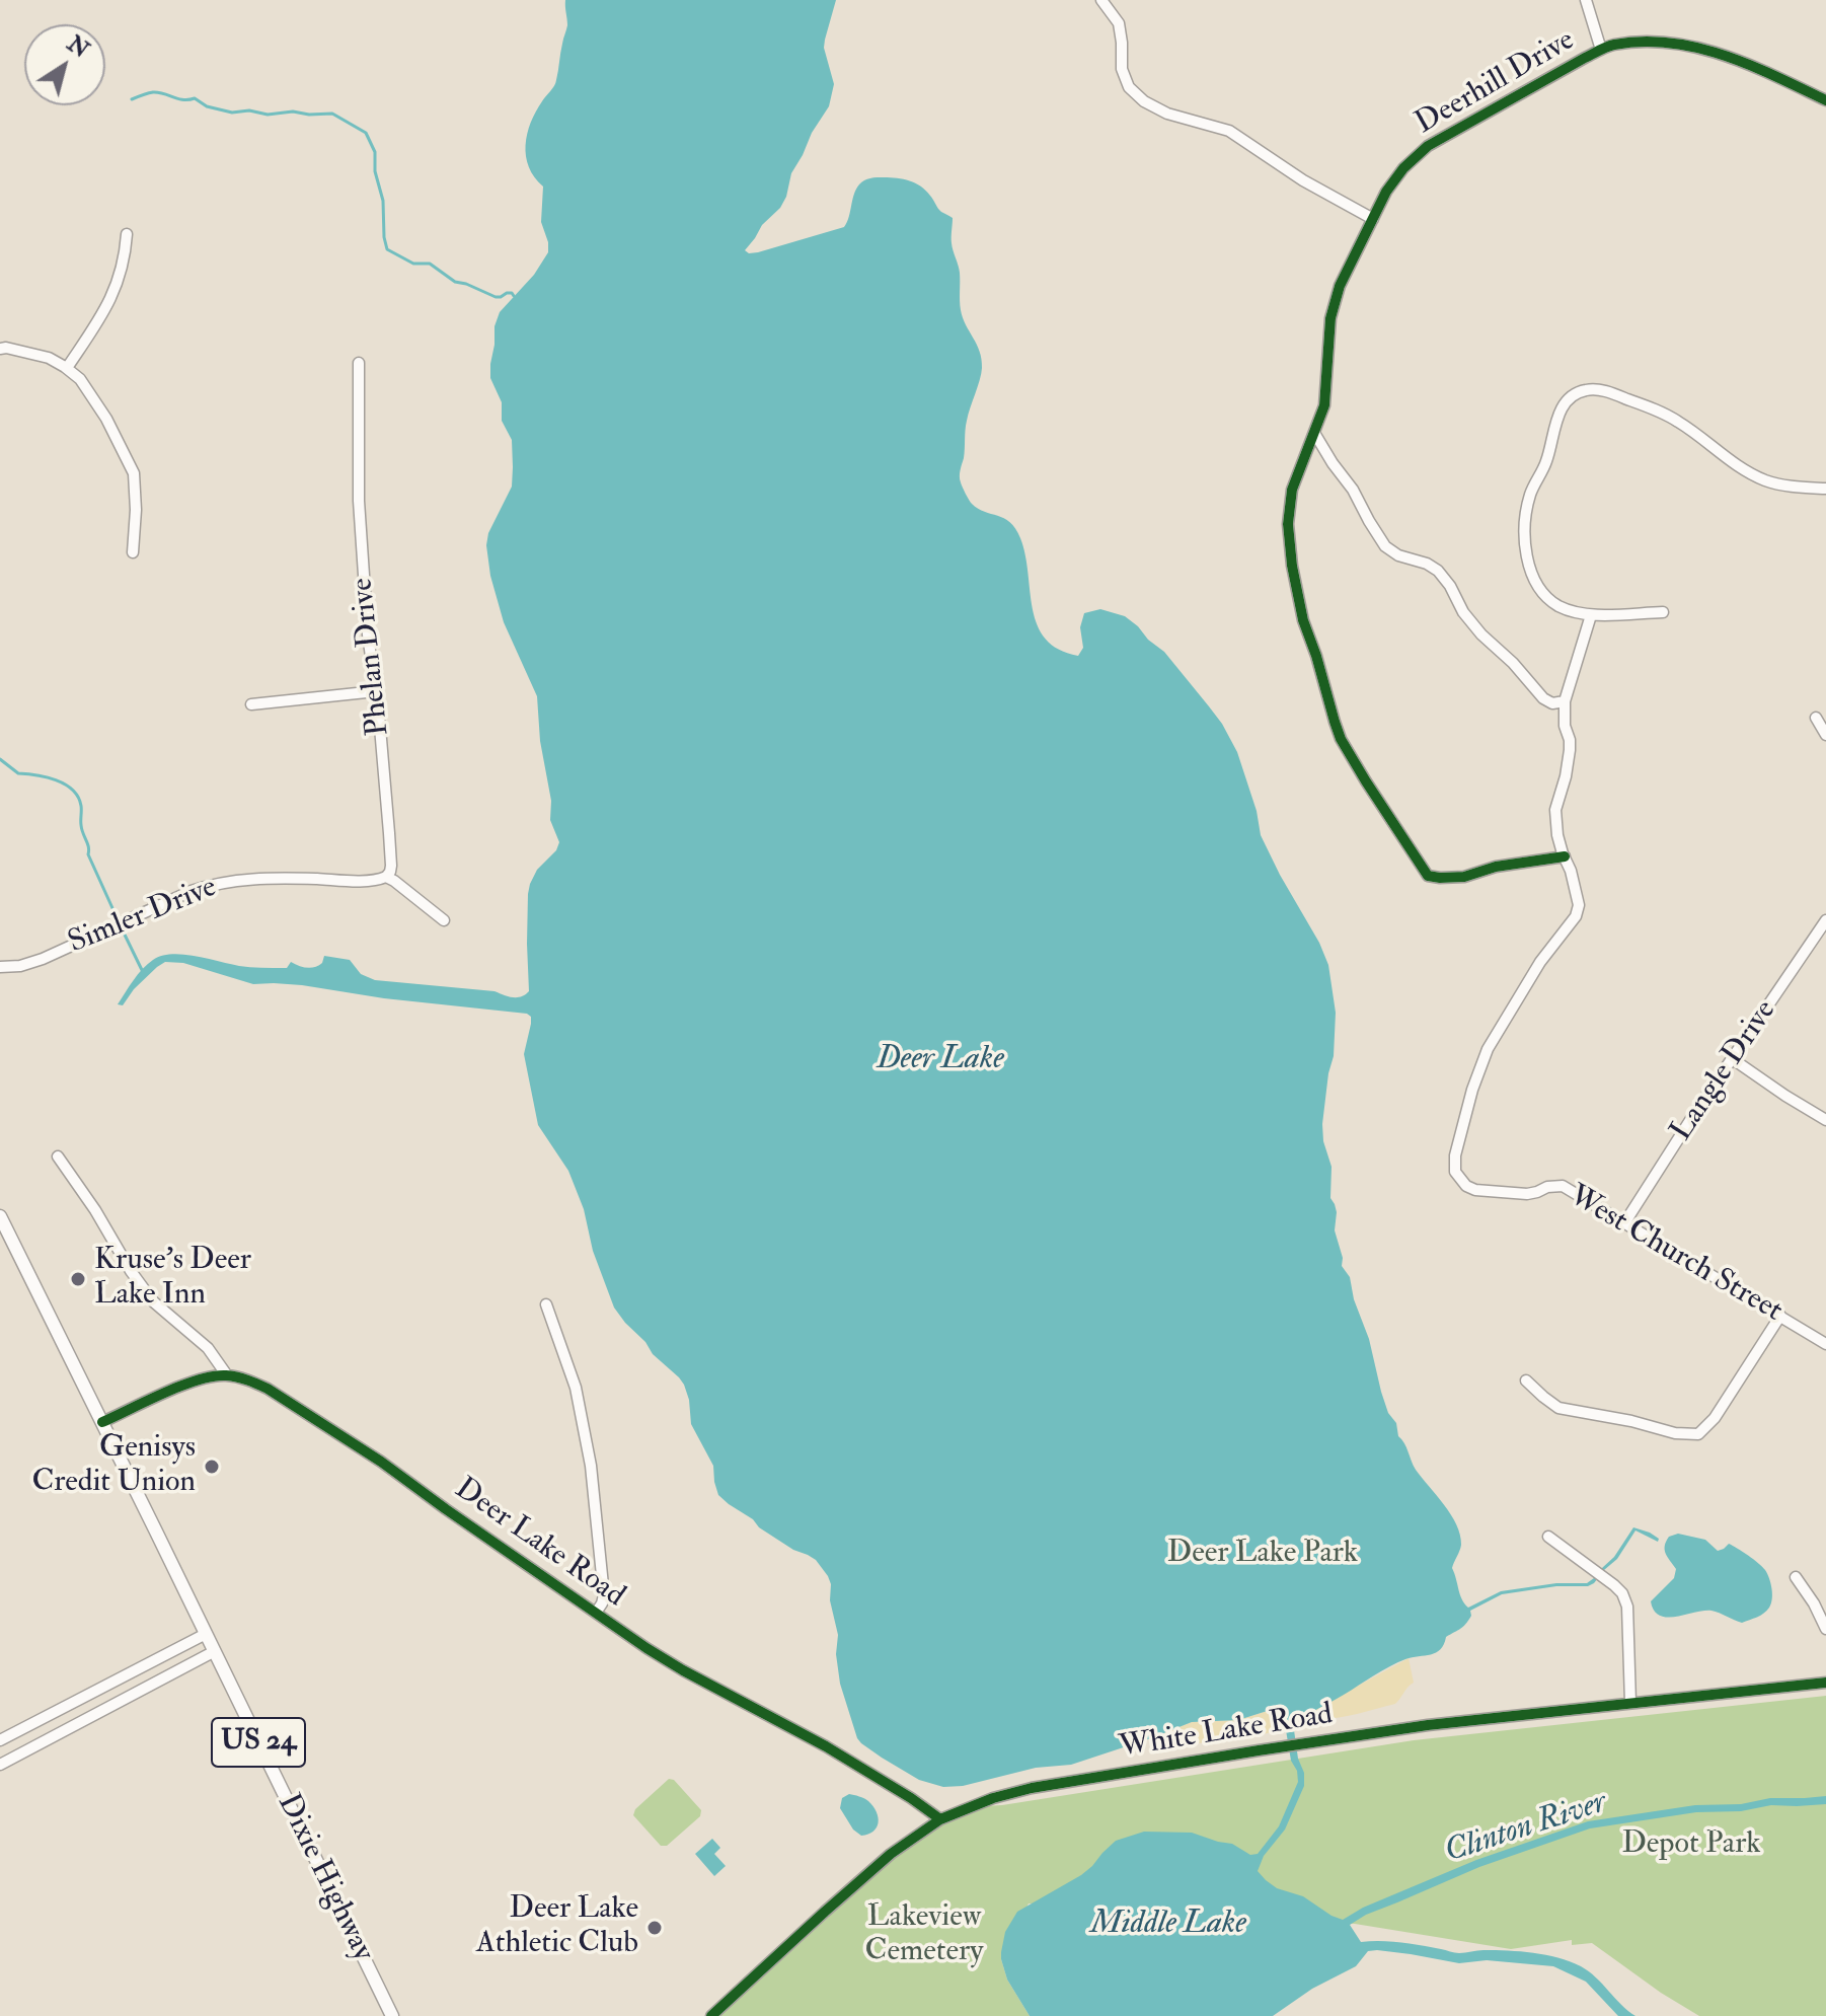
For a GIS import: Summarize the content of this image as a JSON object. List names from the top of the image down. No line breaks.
{"streets":{"main road":["US 24","Dixie Highway"],"street":["Deerhill Drive","Phelan Drive","Simler Drive","Langle Drive","West Church Street","Deer Lake Road","White Lake Road"]},"crossings":[["Deerhill Drive","West Church Street"],["Phelan Drive","Simler Drive"],["Langle Drive","West Church Street"],["Deer Lake Road","White Lake Road"],["Deer Lake Road","Dixie Highway"]],"water":["Deer Lake","Clinton River","Middle Lake"],"parks":["Deer Lake Park","Depot Park","Lakeview Cemetery"],"places":["Kruse's Deer Lake Inn","Genisys Credit Union","Deer Lake Athletic Club"],"north":"top right"}
